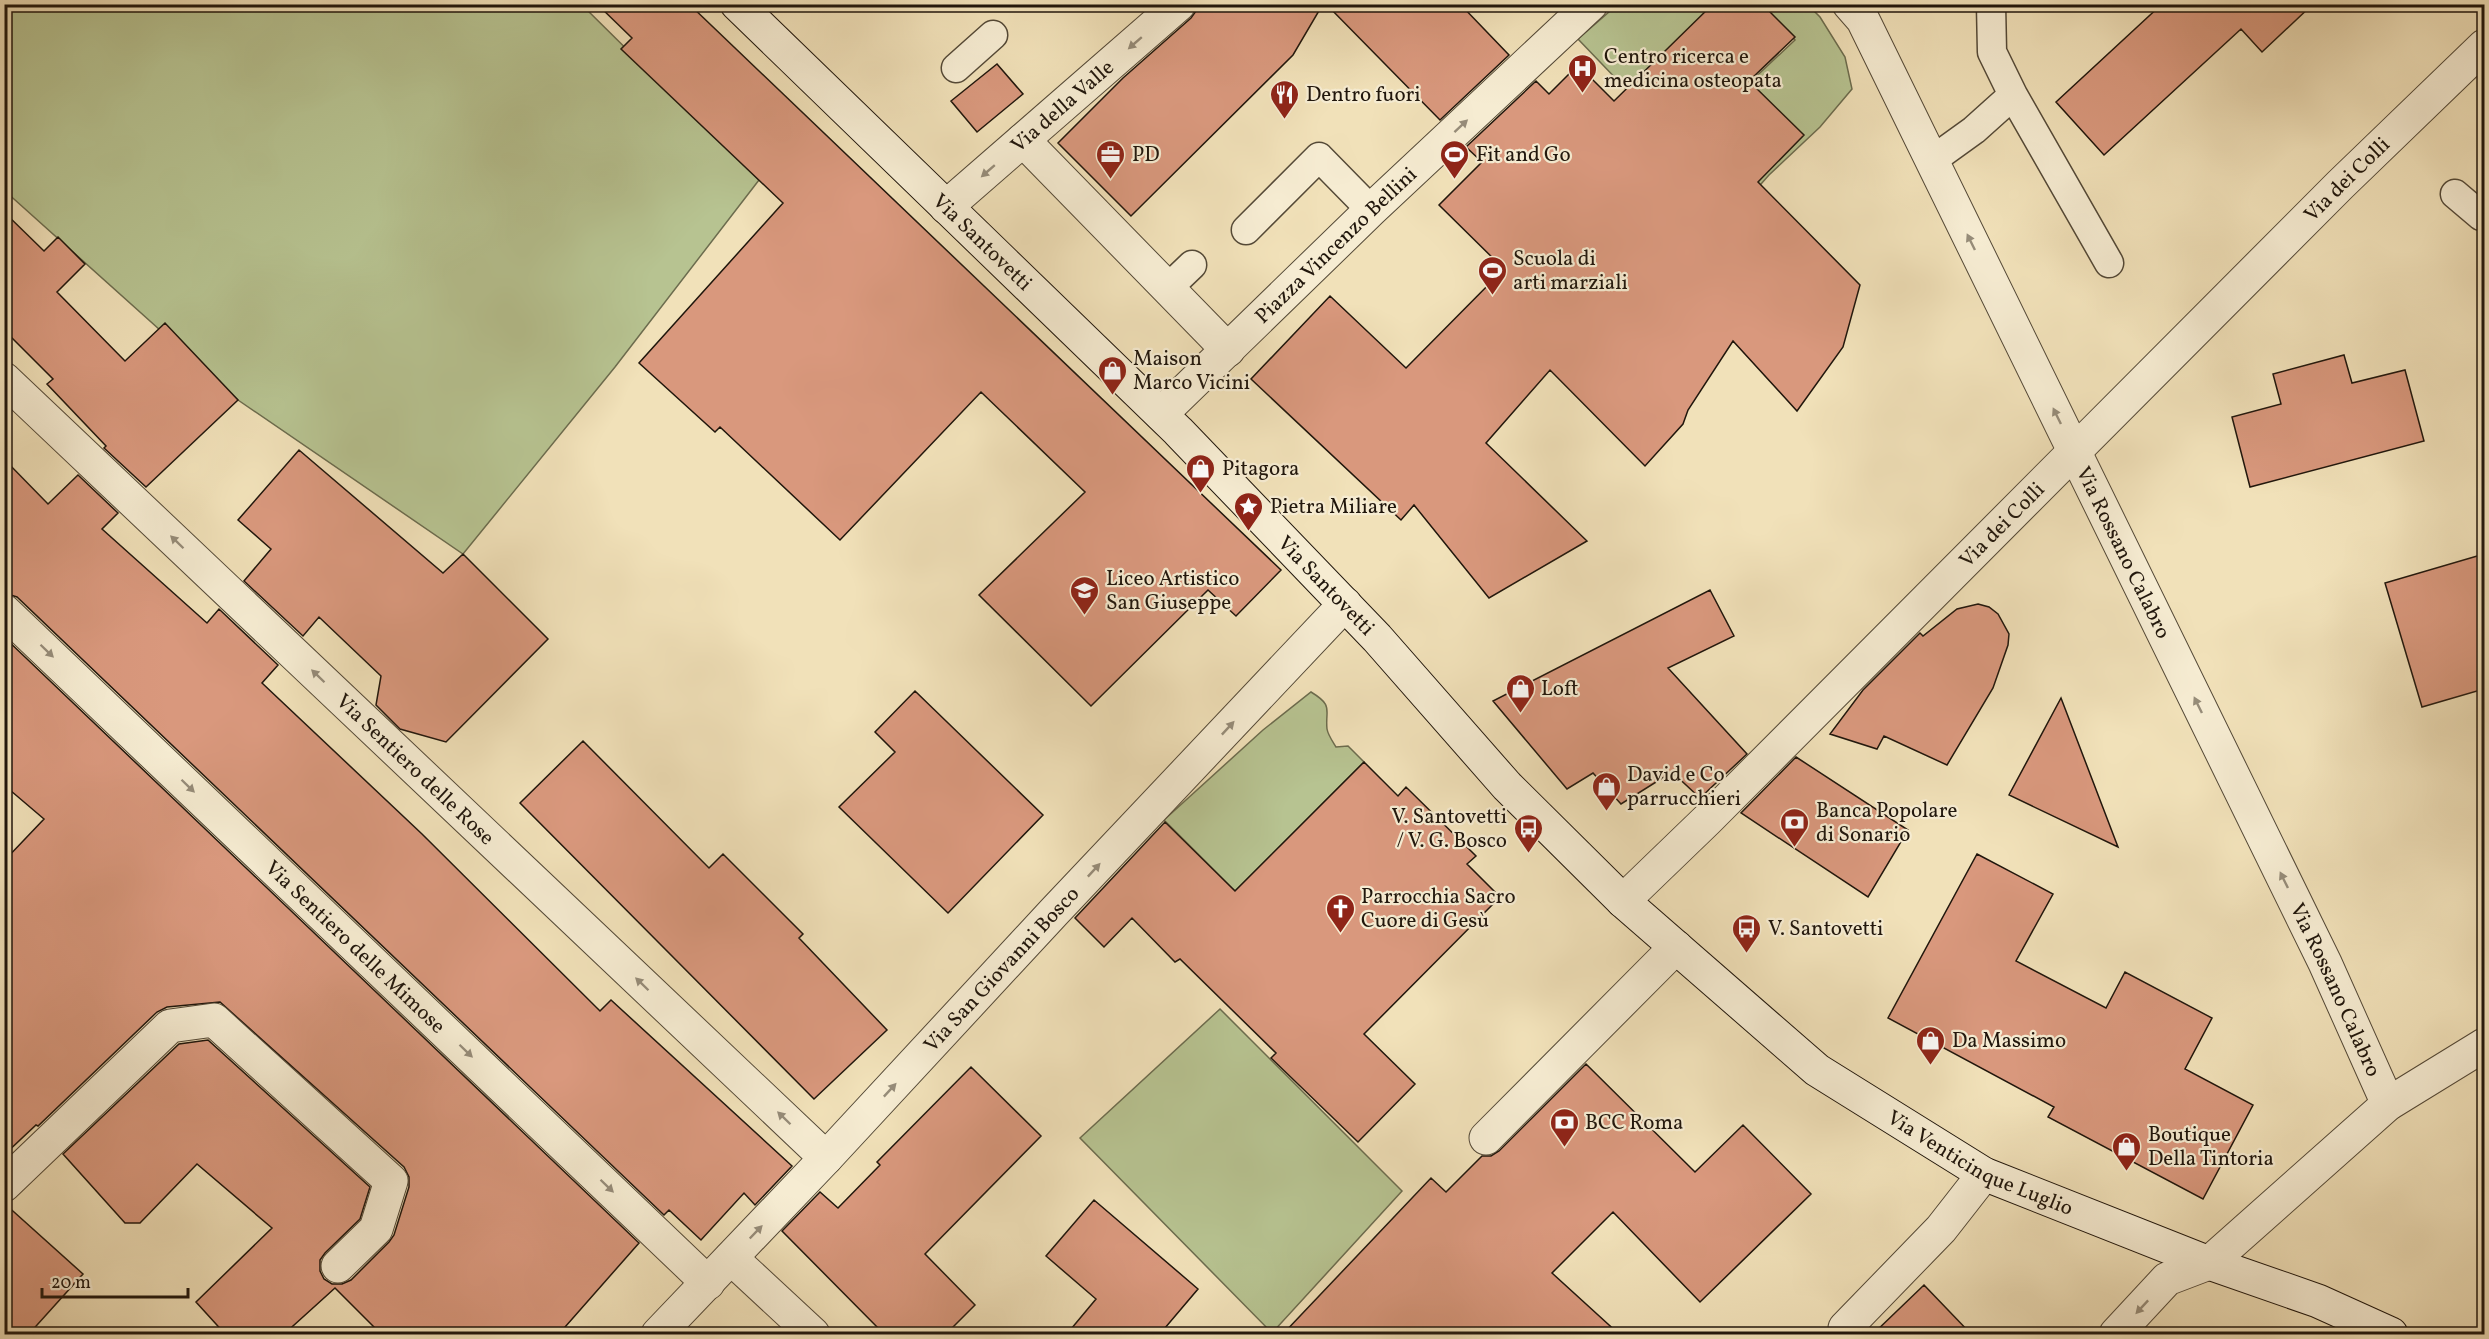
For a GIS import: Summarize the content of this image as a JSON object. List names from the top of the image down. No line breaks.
{"streets":{"street":["Via della Valle","Via dei Colli","Via Santovetti","Piazza Vincenzo Bellini","Via Rossano Calabro","Via Sentiero delle Rose","Via Sentiero delle Mimose","Via San Giovanni Bosco","Via Venticinque Luglio"]},"crossings":[["Via della Valle","Via Santovetti"],["Via dei Colli","Via Santovetti"],["Via dei Colli","Via Rossano Calabro"],["Via dei Colli","Via Venticinque Luglio"],["Via Santovetti","Piazza Vincenzo Bellini"],["Via Santovetti","Via San Giovanni Bosco"],["Via Santovetti","Via Venticinque Luglio"],["Via Sentiero delle Rose","Via San Giovanni Bosco"],["Via Sentiero delle Mimose","Via San Giovanni Bosco"]],"one_way":["Via della Valle","Piazza Vincenzo Bellini","Via Rossano Calabro","Via Sentiero delle Rose","Via Sentiero delle Mimose","Via San Giovanni Bosco"],"places":{"hospital":["Centro ricerca e medicina osteopata"],"restaurant":["Dentro fuori"],"office":["PD"],"sports":["Fit and Go","Scuola di arti marziali"],"shop":["Maison Marco Vicini","Pitagora","Loft","David e Co parrucchieri","Da Massimo","Boutique Della Tintoria"],"place":["Pietra Miliare"],"school or university":["Liceo Artistico San Giuseppe"],"bank":["Banca Popolare di Sonario","BCC Roma"],"bus stop":["V. Santovetti / V. G. Bosco","V. Santovetti"],"church":["Parrocchia Sacro Cuore di Gesù"]},"scale_bar":"20 m"}
